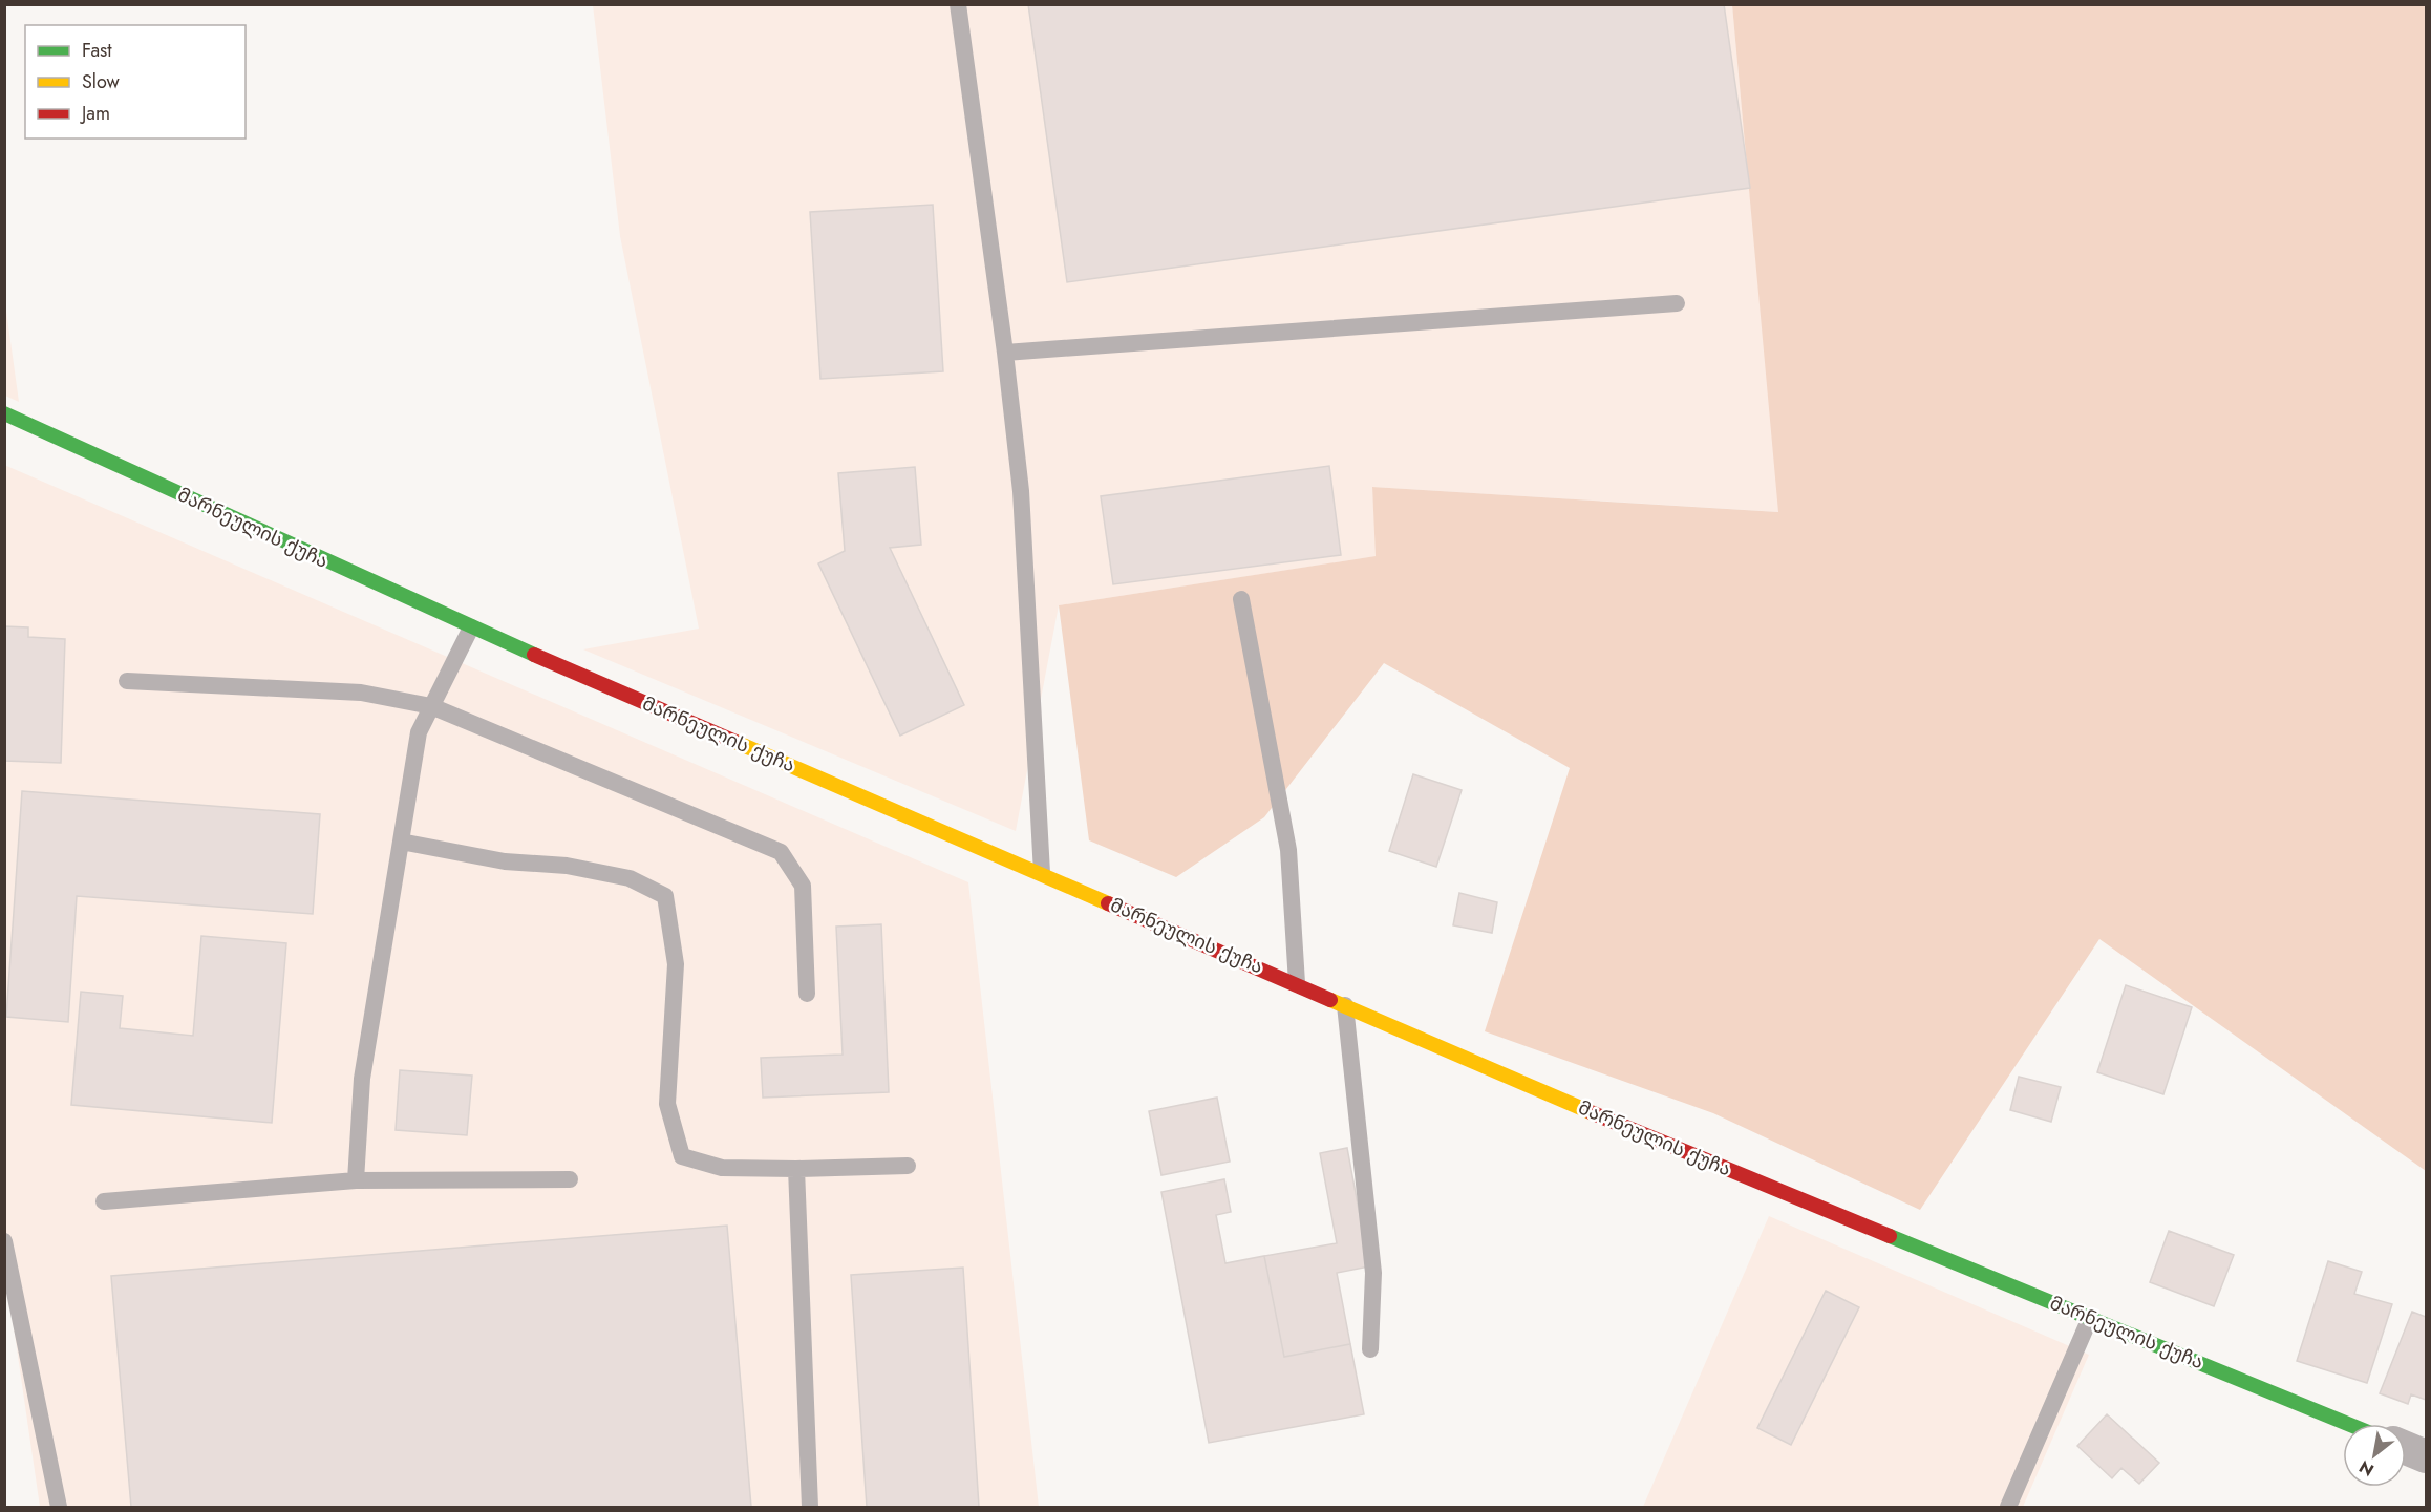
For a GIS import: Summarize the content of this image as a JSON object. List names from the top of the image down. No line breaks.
{"streets":{"street":["მარნეულის ქუჩა"]},"legend":["Fast","Slow","Jam"],"north":"bottom left"}
